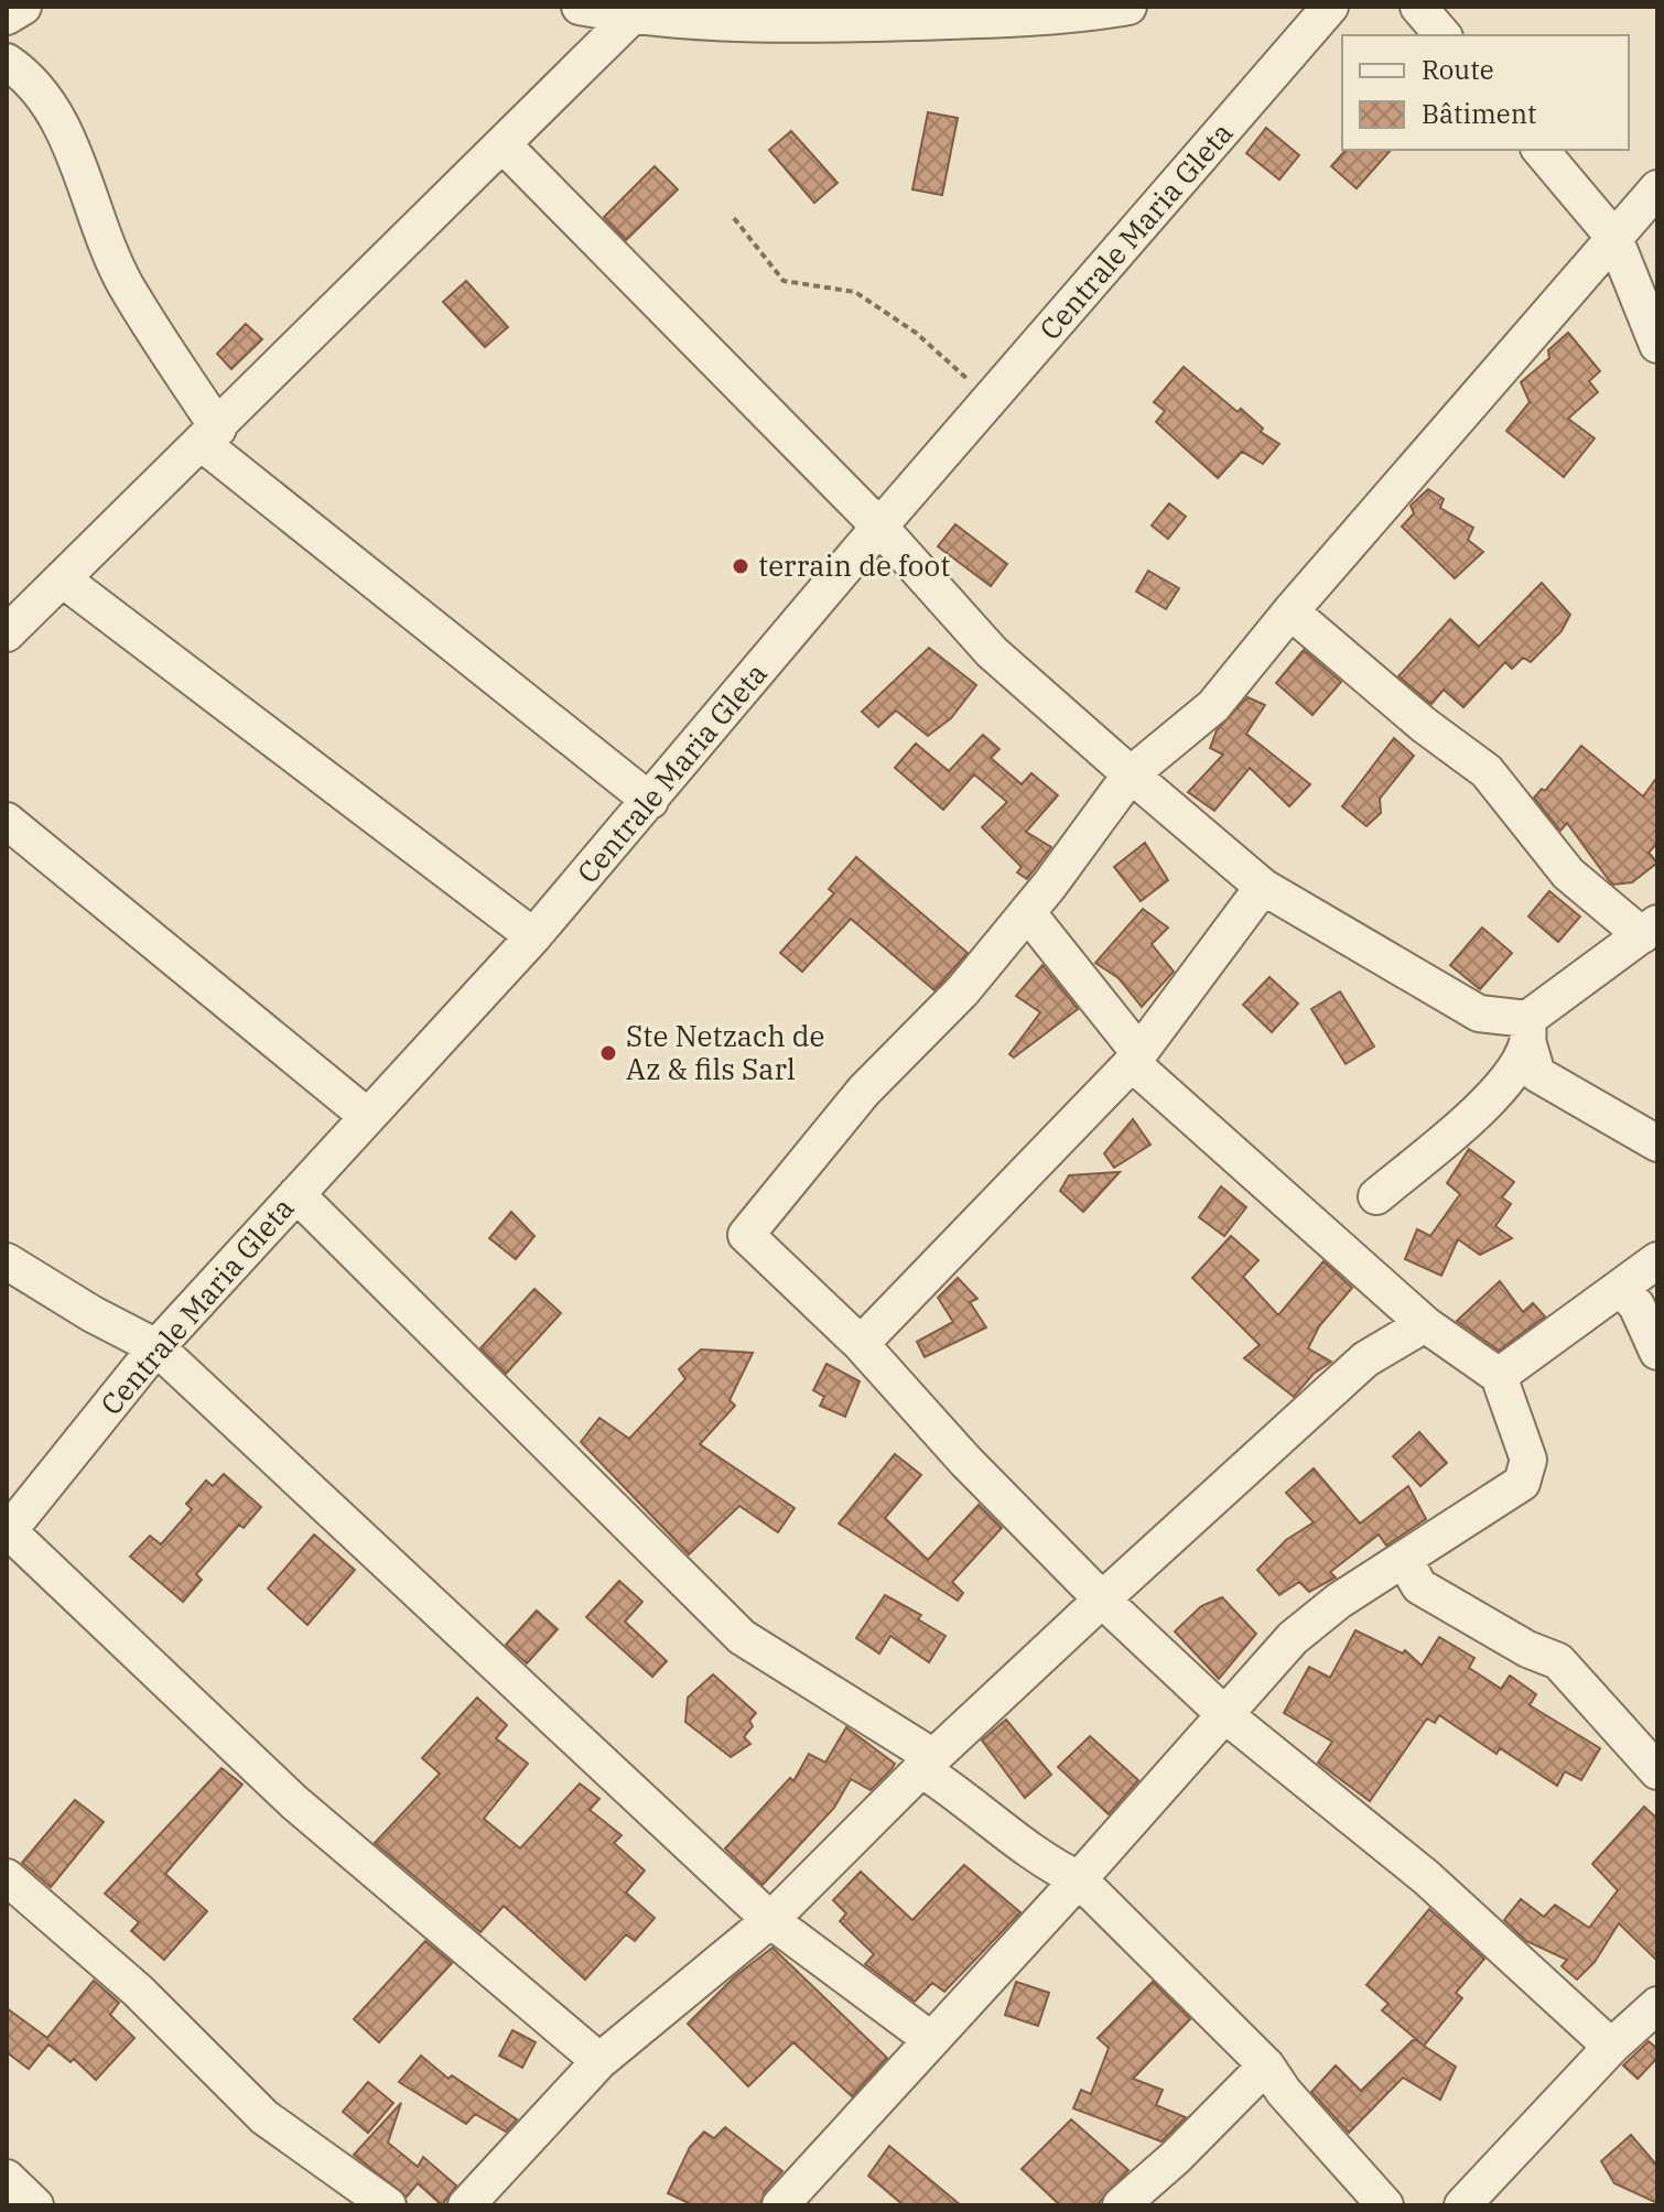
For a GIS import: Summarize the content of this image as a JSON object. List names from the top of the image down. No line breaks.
{"streets":{"street":["Centrale Maria Gleta"]},"places":["terrain de foot","Ste Netzach de Az & fils Sarl"],"legend":["Route","Bâtiment"]}
